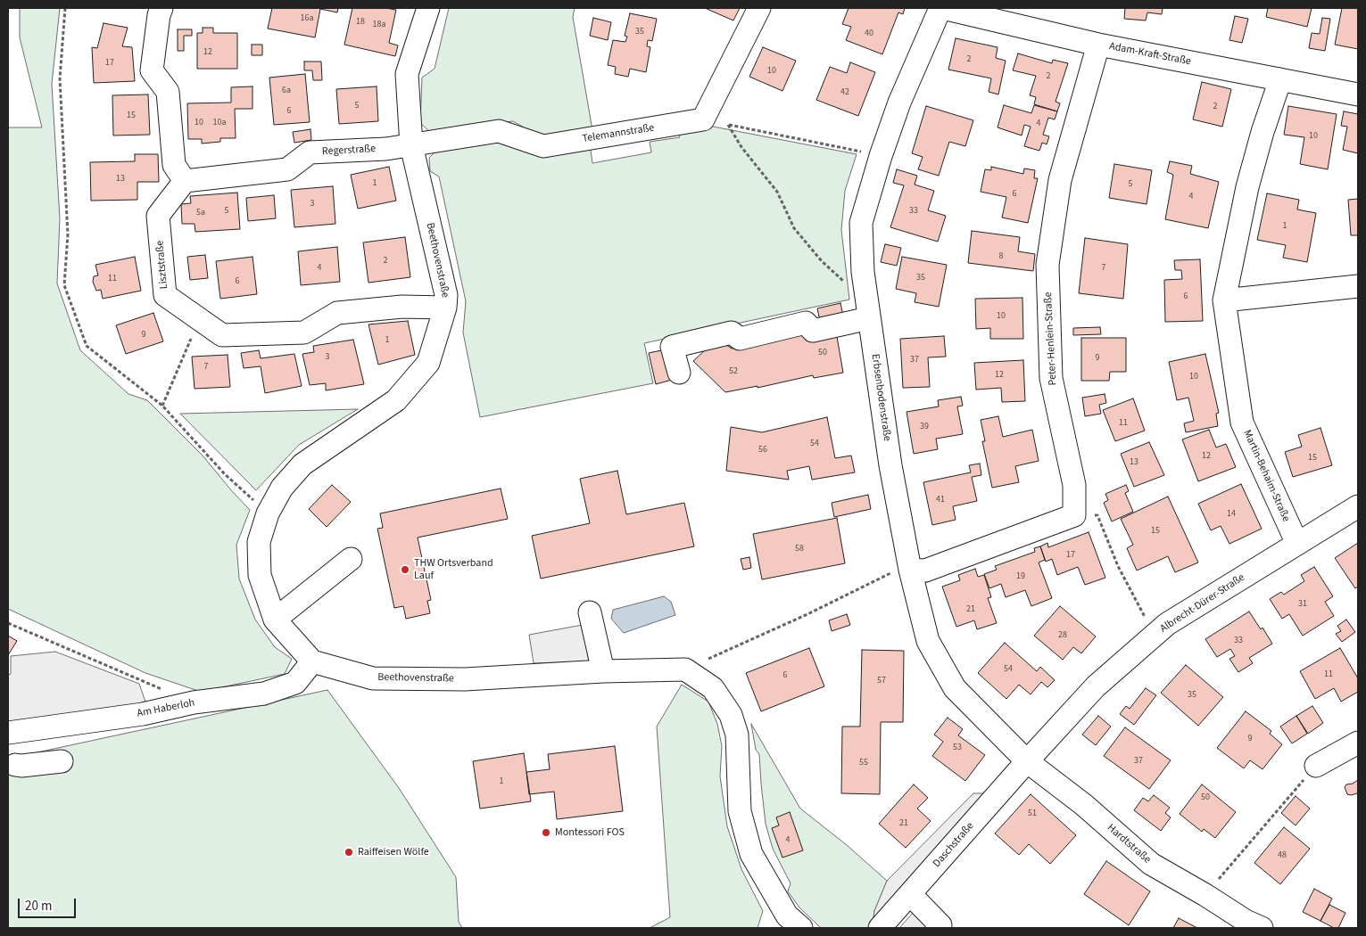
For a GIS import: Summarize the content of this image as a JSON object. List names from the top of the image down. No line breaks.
{"streets":{"street":["Adam-Kraft-Straße","Telemannstraße","Regerstraße","Beethovenstraße","Lisztstraße","Peter-Henlein-Straße","Erbsenbodenstraße","Martin-Behaim-Straße","Albrecht-Dürer-Straße","Am Haberloh","Hardtstraße","Daschstraße"]},"crossings":[["Adam-Kraft-Straße","Peter-Henlein-Straße"],["Adam-Kraft-Straße","Erbsenbodenstraße"],["Adam-Kraft-Straße","Martin-Behaim-Straße"],["Telemannstraße","Regerstraße"],["Telemannstraße","Beethovenstraße"],["Regerstraße","Beethovenstraße"],["Regerstraße","Lisztstraße"],["Beethovenstraße","Lisztstraße"],["Beethovenstraße","Am Haberloh"],["Erbsenbodenstraße","Albrecht-Dürer-Straße"],["Erbsenbodenstraße","Hardtstraße"],["Erbsenbodenstraße","Daschstraße"],["Martin-Behaim-Straße","Albrecht-Dürer-Straße"],["Albrecht-Dürer-Straße","Hardtstraße"],["Albrecht-Dürer-Straße","Daschstraße"],["Hardtstraße","Daschstraße"]],"places":["THW Ortsverband Lauf","Montessori FOS","Raiffeisen Wölfe"],"house_numbers":["16a","18","18a","35","40","12","2","17","10","2","6a","42","5","2","6","15","10","10a","4","10","13","1","5","6","4","3","5","33","5a","1","8","2","4","7","35","11","6","6","10","9","1","50","3","9","37","7","52","12","10","11","39","54","56","12","15","13","41","14","15","58","17","19","31","21","28","33","54","11","6","57","35","9","53","37","55","1","50","51","21","4","48"],"scale_bar":"20 m"}
